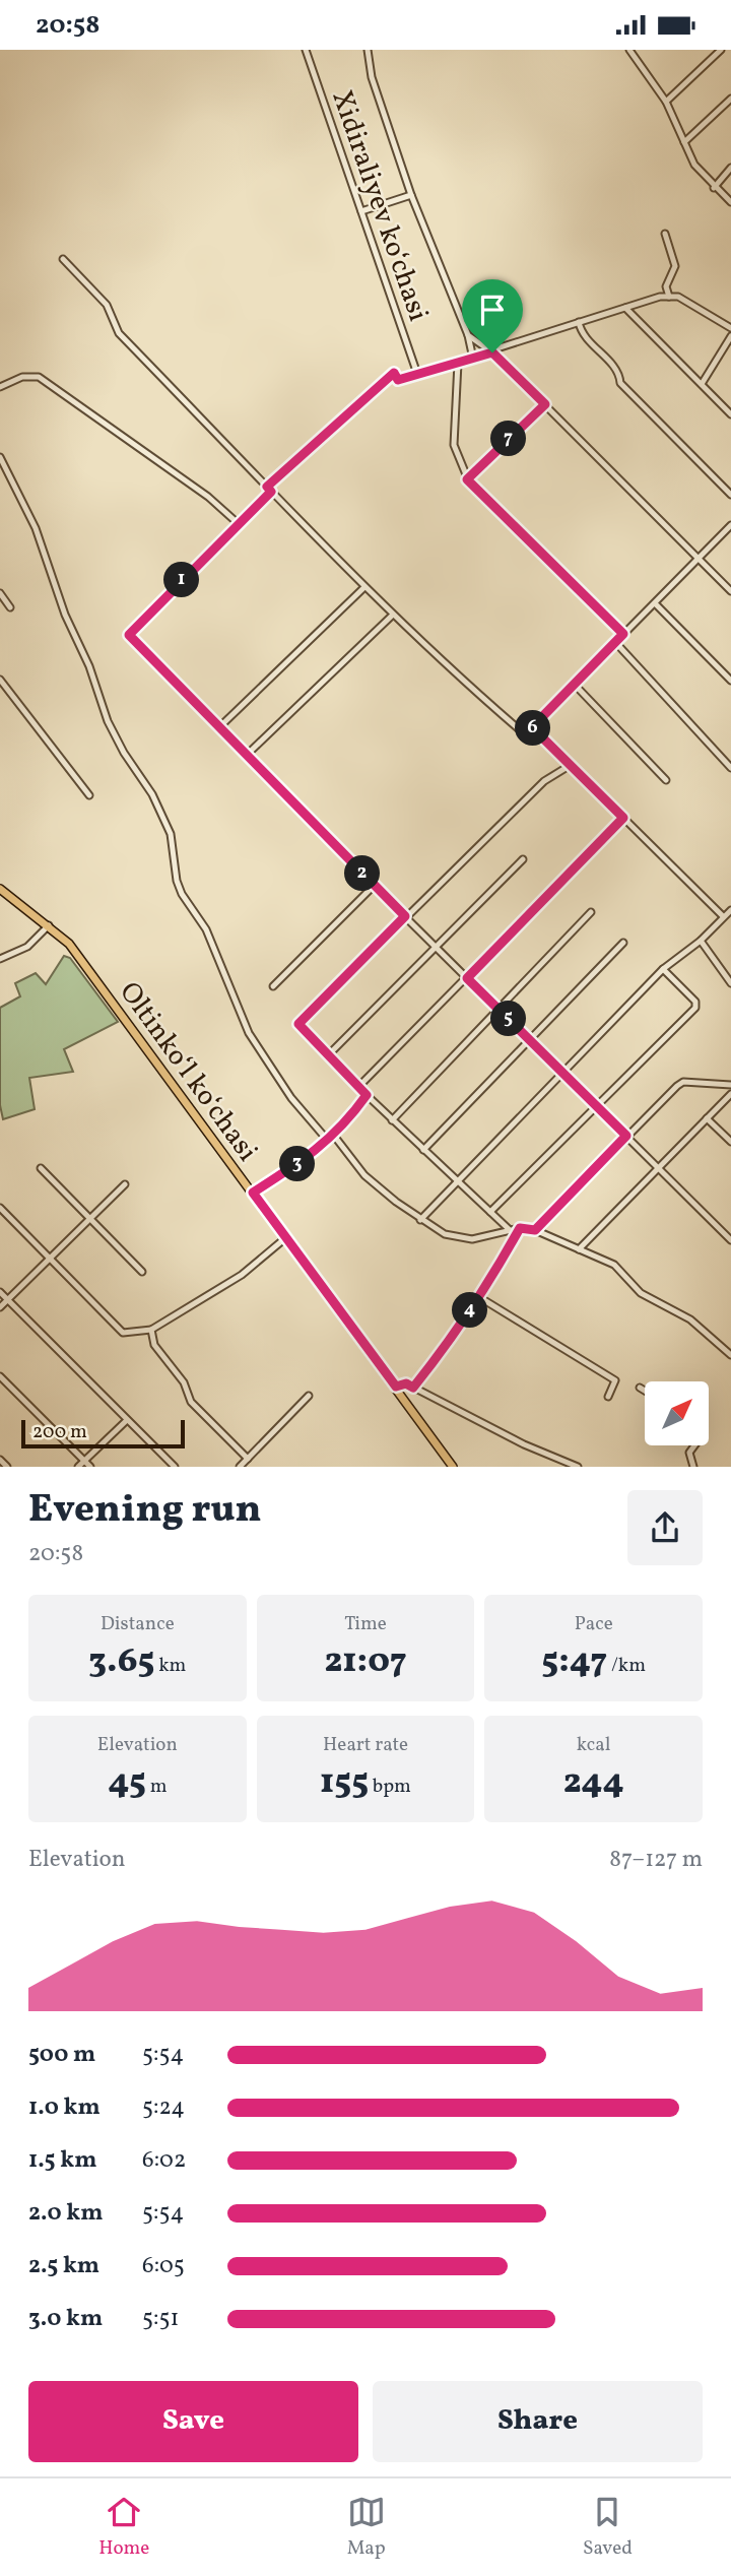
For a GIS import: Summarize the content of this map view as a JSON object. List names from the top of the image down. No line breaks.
{"streets":{"main road":["Oltinkoʻl koʻchasi"],"street":["Xidiraliyev koʻchasi"]},"scale_bar":"200 m","north":"top right","page":{"status":"20:58","pins":["7","1","6","2","5","3","4"],"scale":"200 m","heading":["Evening run","20:58"],"stats":[["Distance","3.65 km"],["Time","21:07"],["Pace","5:47 /km"],["Elevation","45 m"],["Heart rate","155 bpm"],["kcal","244"]],"chart":["Elevation","87–127 m"],"list":[{"name":"500 m","note":"5:54"},{"name":"1.0 km","note":"5:24"},{"name":"1.5 km","note":"6:02"},{"name":"2.0 km","note":"5:54"},{"name":"2.5 km","note":"6:05"},{"name":"3.0 km","note":"5:51"}],"buttons":["Save","Share"],"tabs":["Home","Map","Saved"]}}
